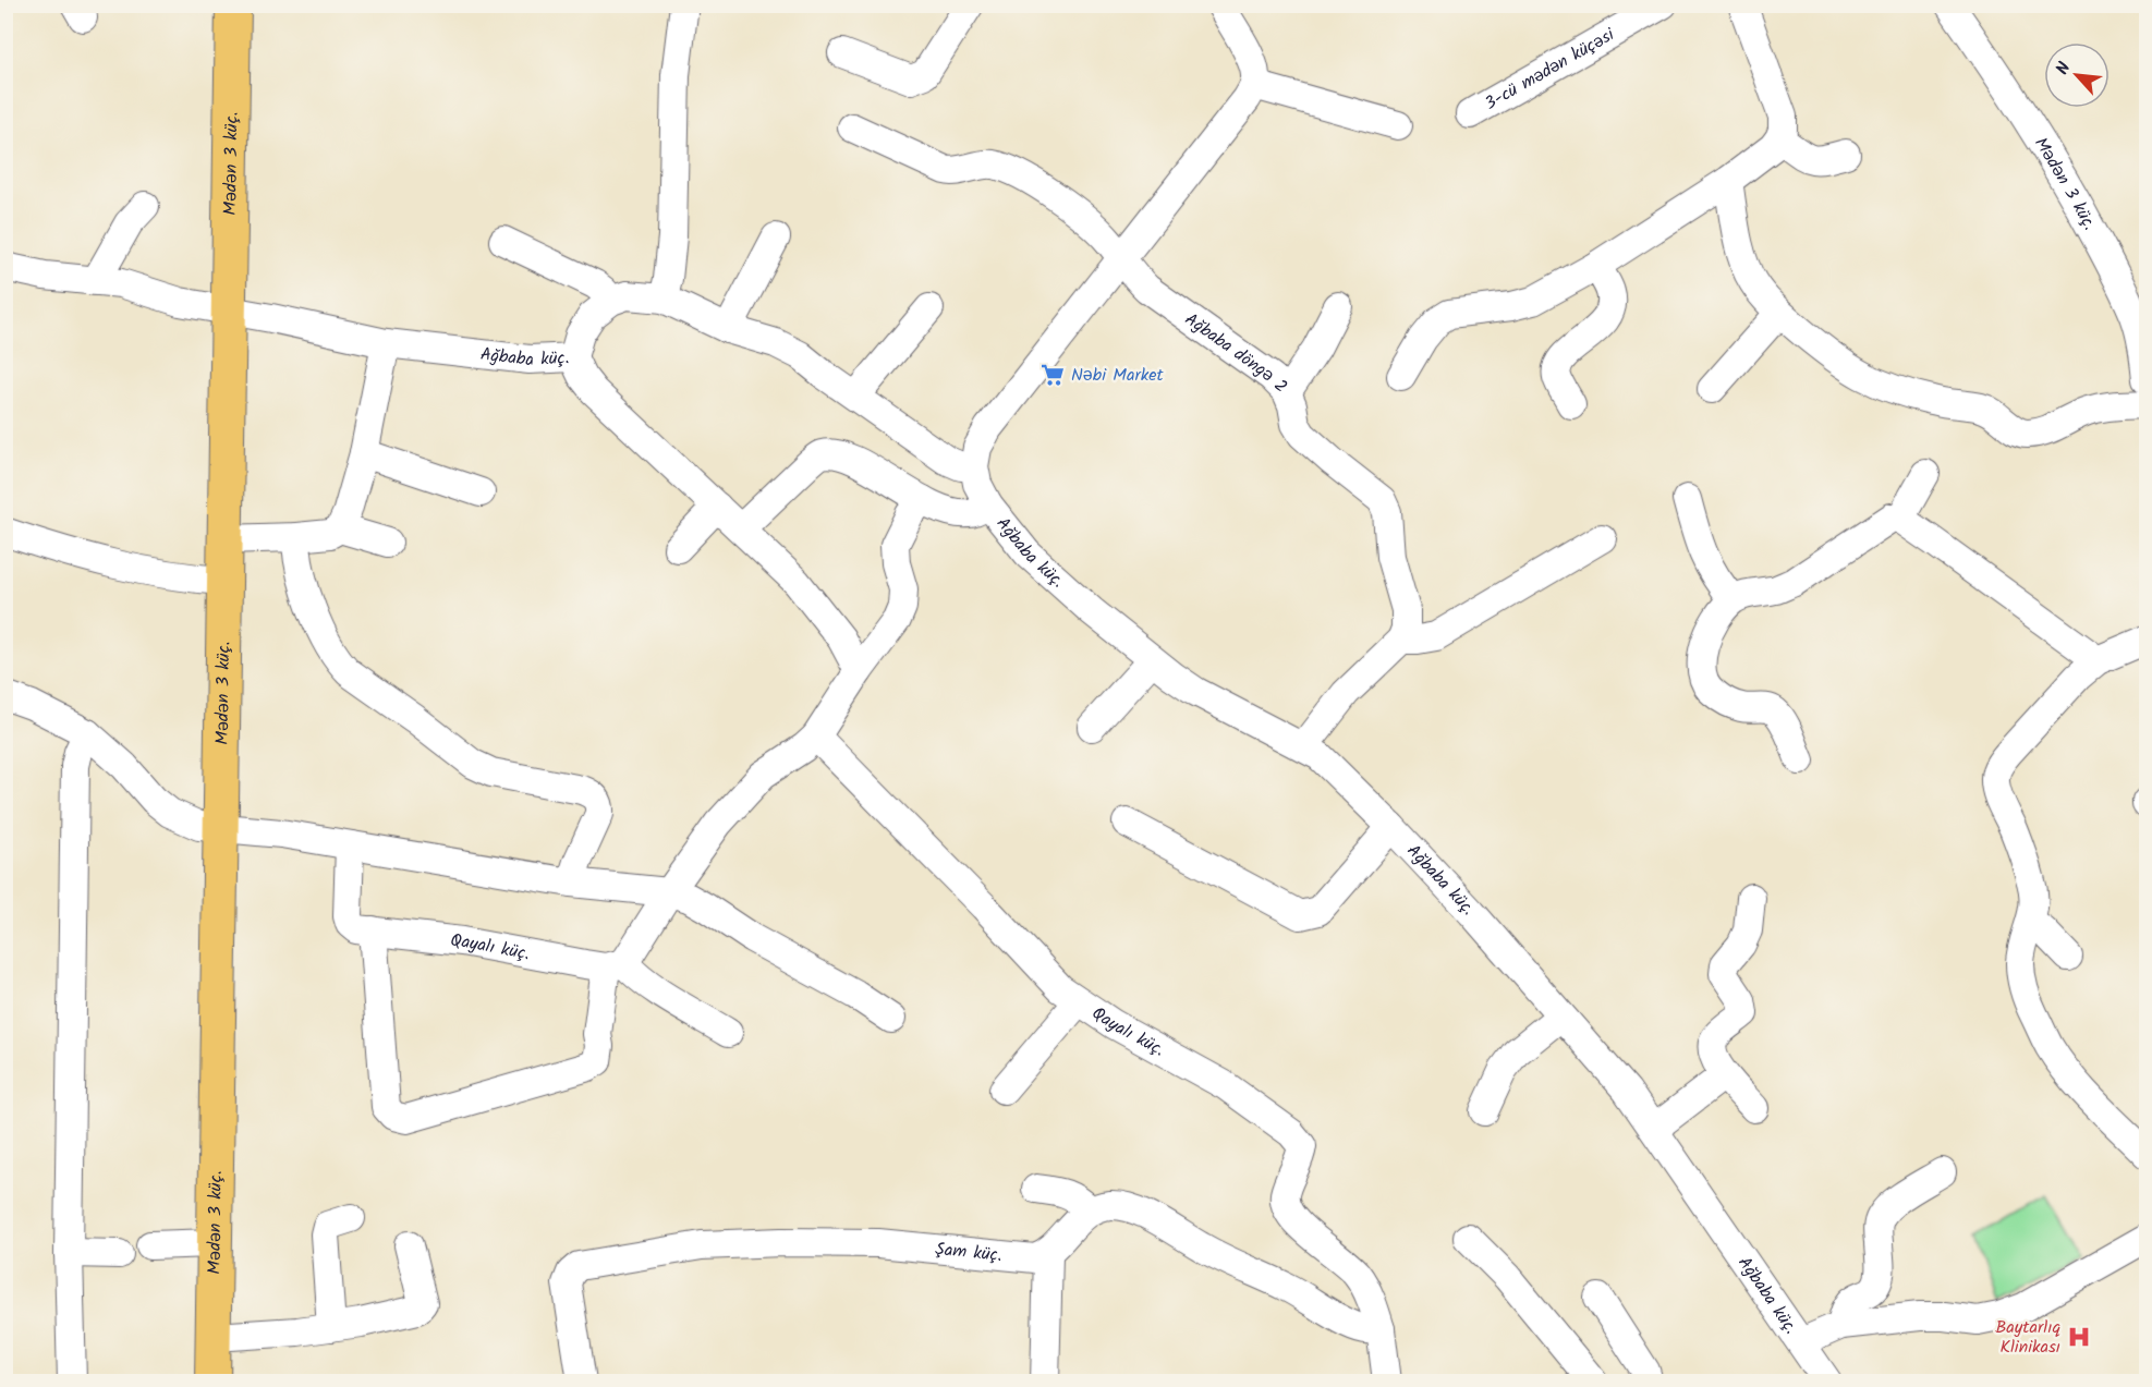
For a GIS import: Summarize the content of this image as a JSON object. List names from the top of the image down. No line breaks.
{"streets":{"main road":["Mədən 3 küç."],"street":["3-cü mədən küçəsi","Ağbaba küç.","Ağbaba döngə 2","Qayalı küç.","Şam küç."]},"crossings":[["Mədən 3 küç.","Ağbaba küç."]],"places":{"supermarket":["Nəbi Market"],"hospital":["Baytarlıq Klinikası"]},"north":"top left"}
